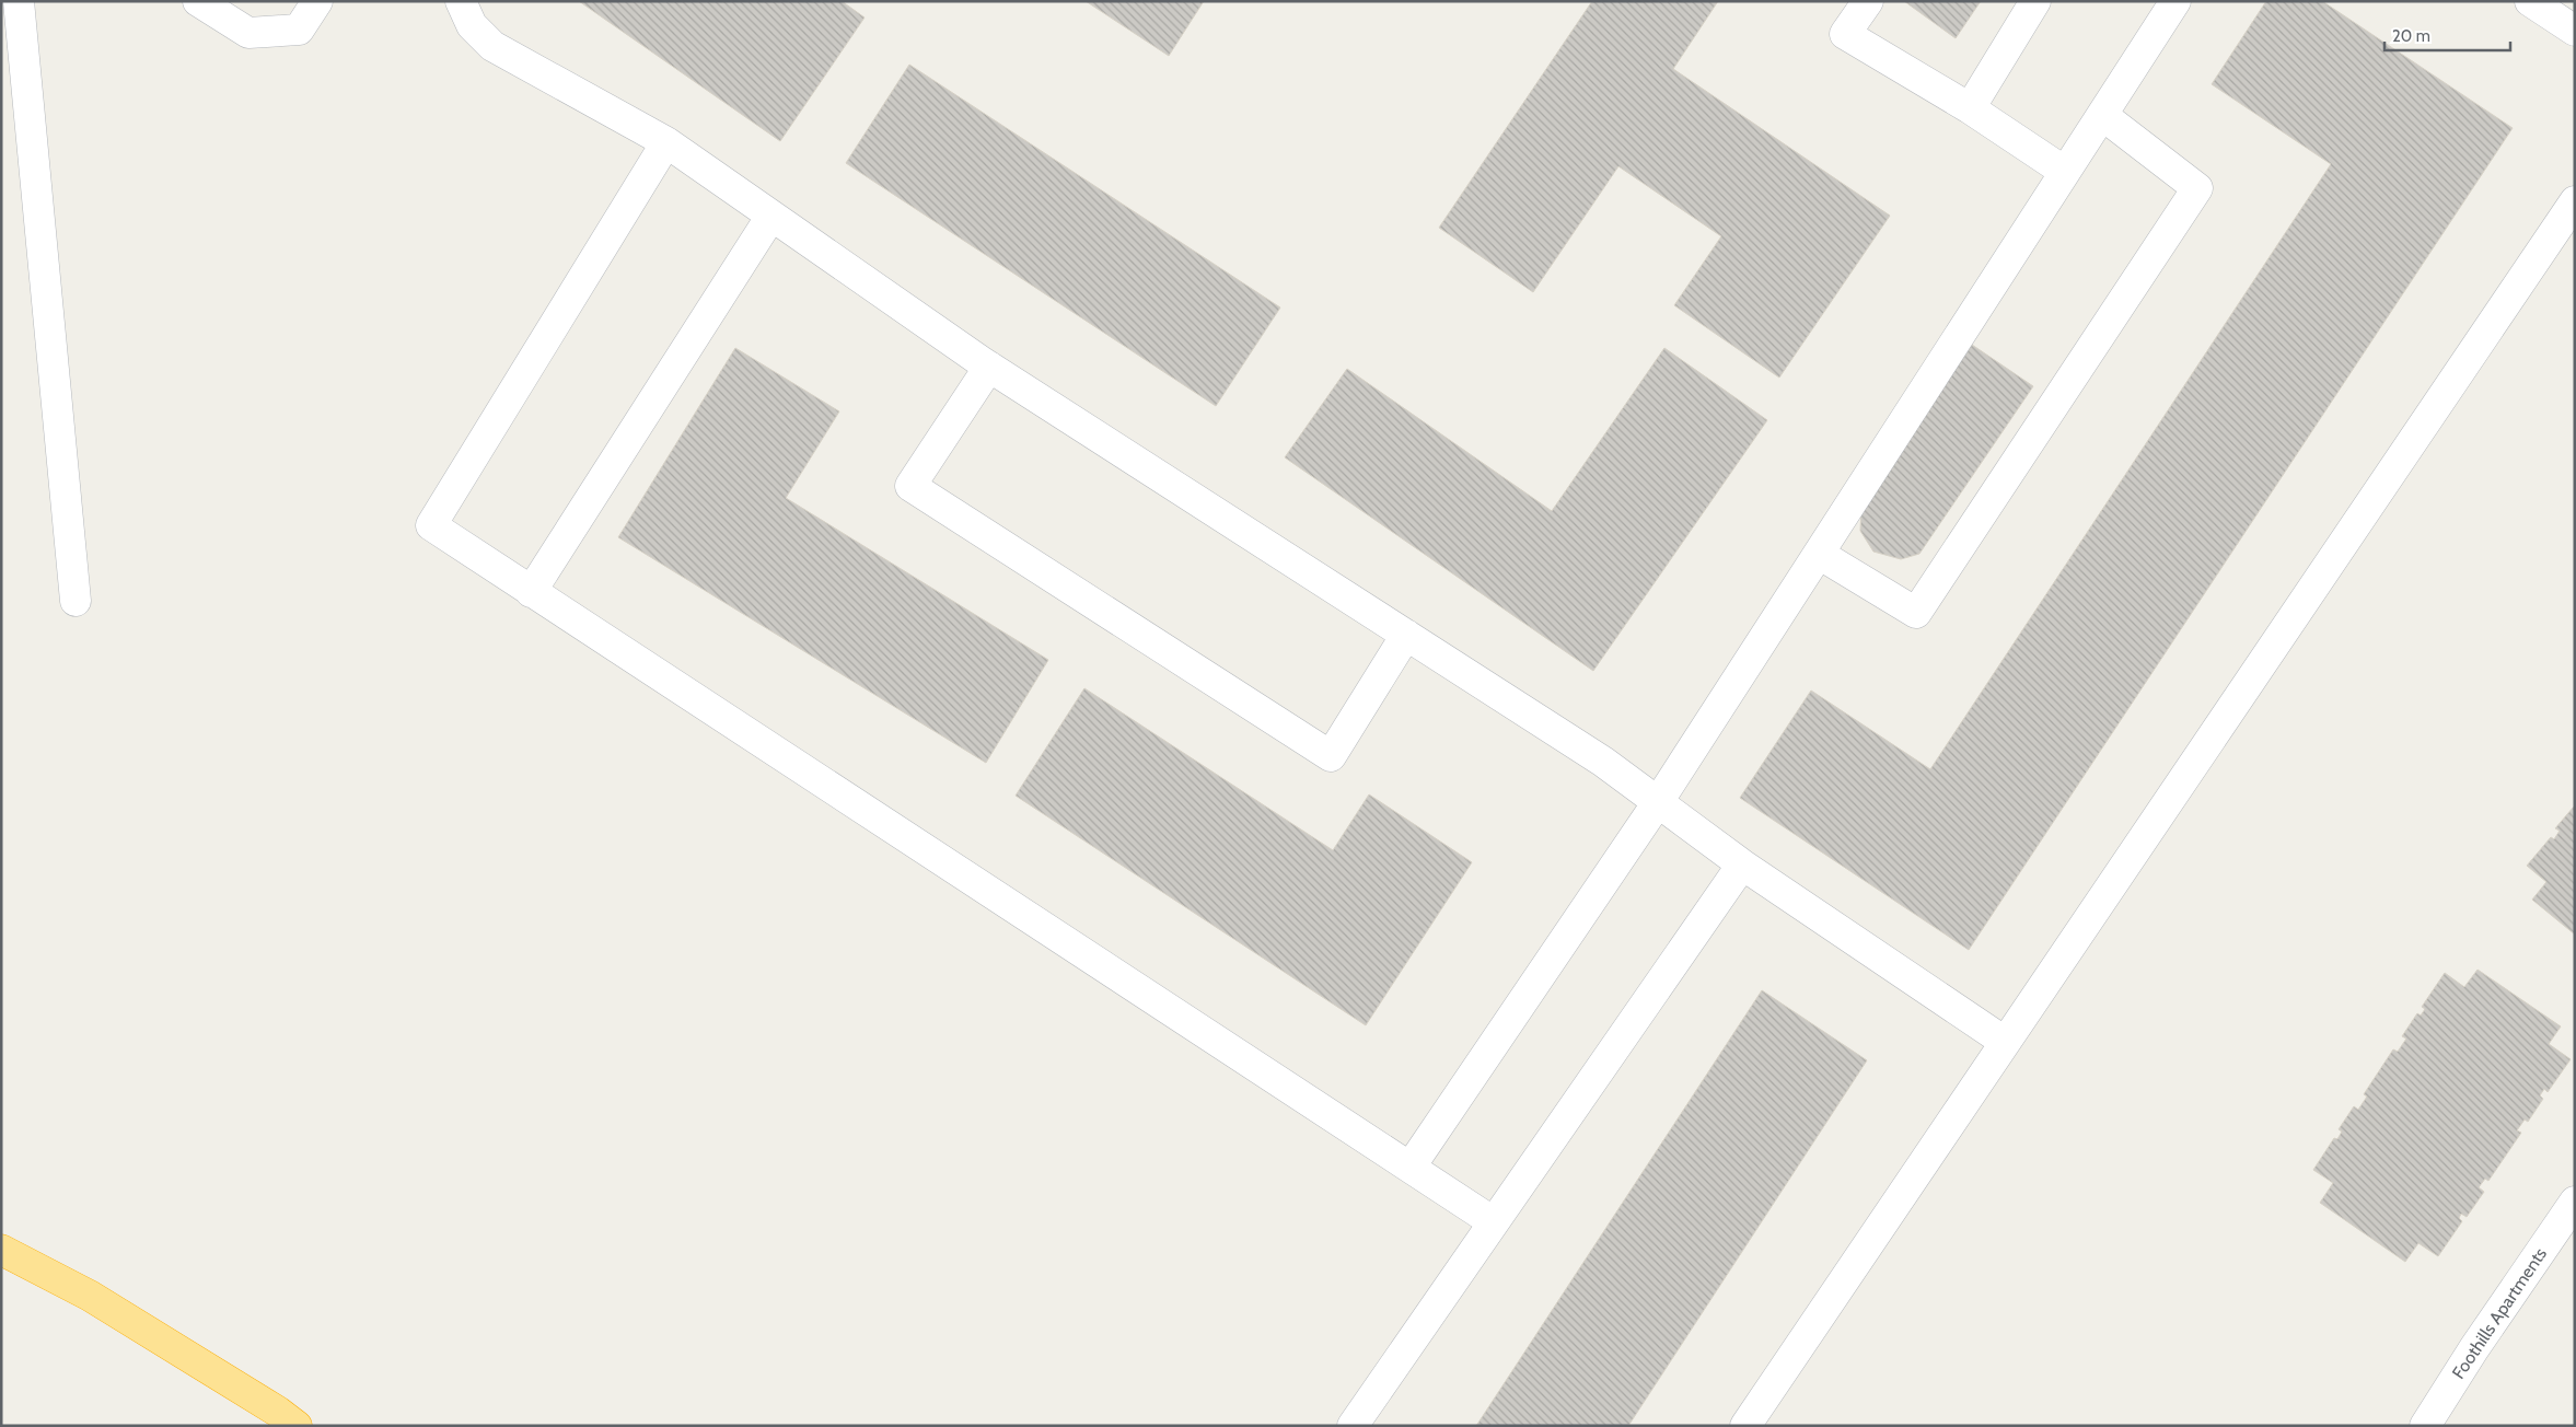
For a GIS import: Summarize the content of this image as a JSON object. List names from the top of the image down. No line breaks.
{"streets":{"street":["Foothills Apartments"]},"scale_bar":"20 m"}
